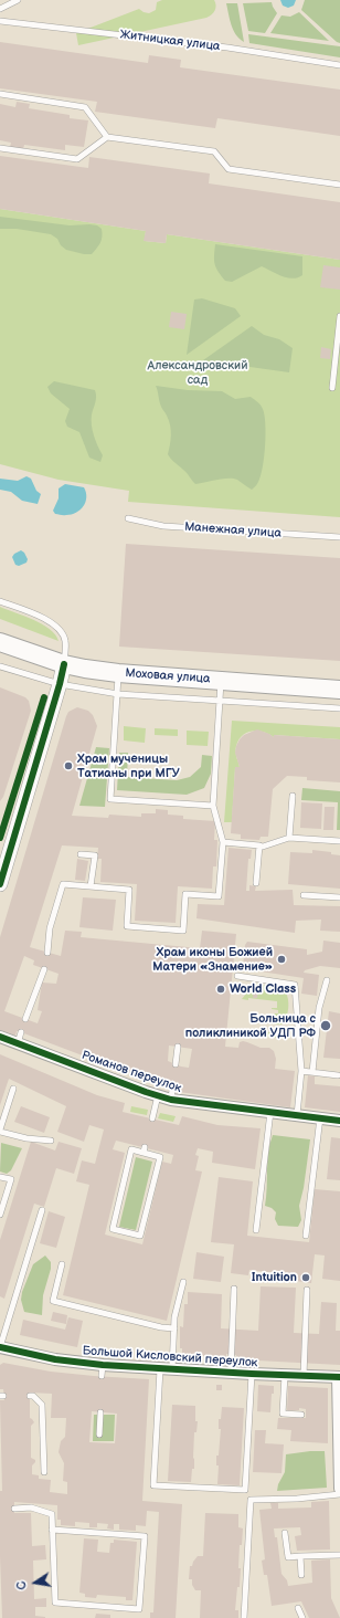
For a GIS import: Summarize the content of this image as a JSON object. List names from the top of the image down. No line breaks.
{"streets":{"main road":["Моховая улица"],"street":["Романов переулок","Большой Кисловский переулок"],"lane":["Житницкая улица","Манежная улица"]},"parks":["Александровский сад"],"places":["Храм мученицы Татианы при МГУ","Храм иконы Божией Матери «Знамение»","World Class","Больница с поликлиникой УДП РФ","Intuition"],"north":"left"}
